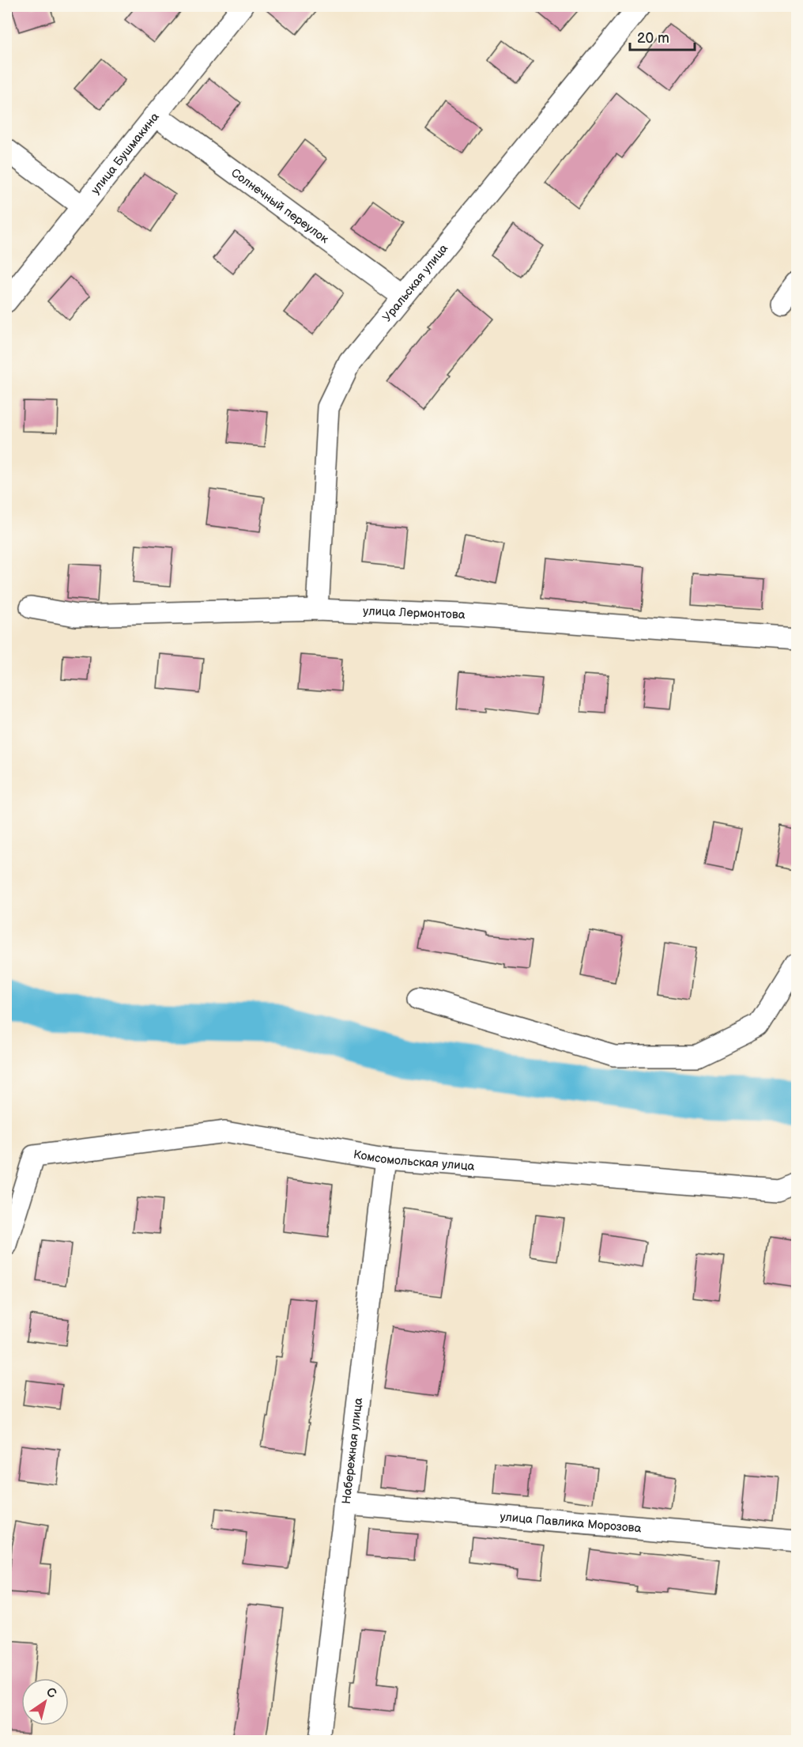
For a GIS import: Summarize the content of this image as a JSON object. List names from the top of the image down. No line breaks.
{"streets":{"street":["улица Бушмакина","Солнечный переулок","Уральская улица","улица Лермонтова","Комсомольская улица","Набережная улица","улица Павлика Морозова"]},"crossings":[["улица Бушмакина","Солнечный переулок"],["Солнечный переулок","Уральская улица"],["Уральская улица","улица Лермонтова"],["Комсомольская улица","Набережная улица"],["Набережная улица","улица Павлика Морозова"]],"scale_bar":"20 m","north":"top right"}
